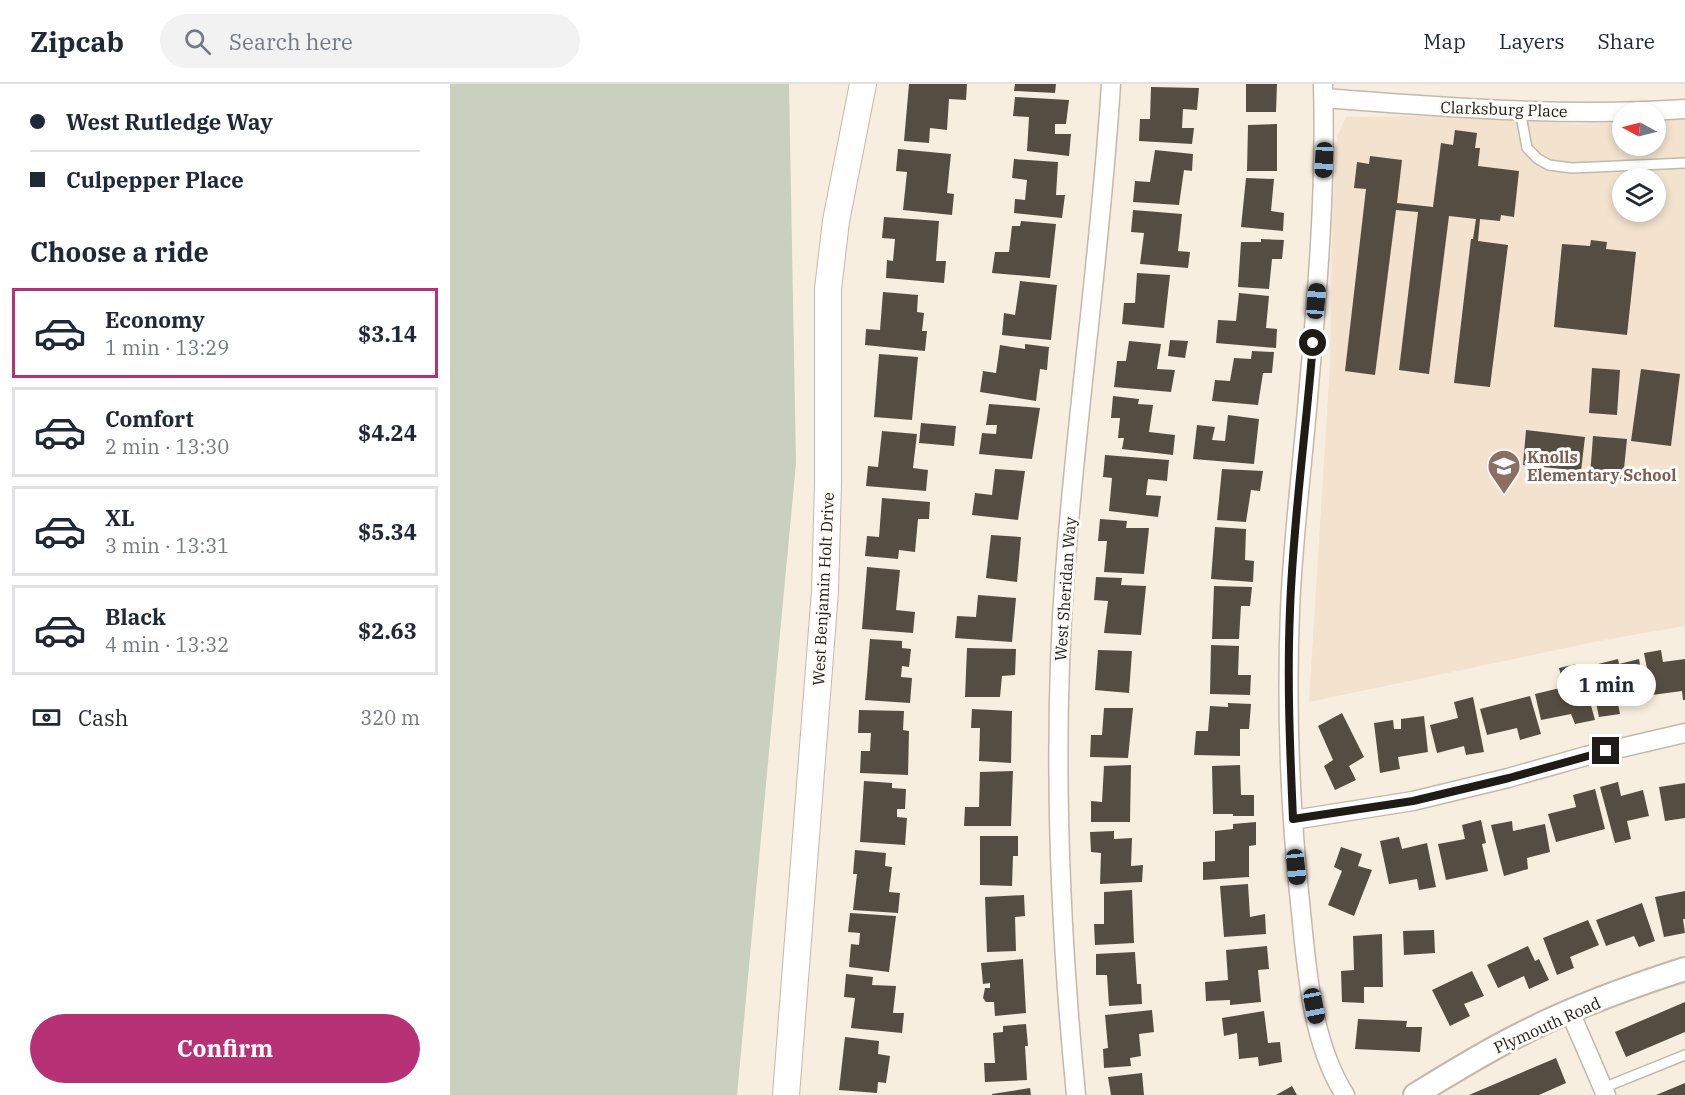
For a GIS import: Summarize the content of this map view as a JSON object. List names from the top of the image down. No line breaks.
{"streets":{"main road":["West Benjamin Holt Drive"],"street":["Clarksburg Place","West Sheridan Way","Plymouth Road"]},"places":{"school or university":["Knolls Elementary School"]},"north":"left","page":{"header":"Zipcab","search":"Search here","nav":["Map","Layers","Share"],"banner":["West Rutledge Way","Culpepper Place"],"heading":"Choose a ride","list":[{"name":"Economy","note":"1 min · 13:29","value":"$3.14"},{"name":"Comfort","note":"2 min · 13:30","value":"$4.24"},{"name":"XL","note":"3 min · 13:31","value":"$5.34"},{"name":"Black","note":"4 min · 13:32","value":"$2.63"}],"bubble":"1 min","pay":["Cash","320 m"],"buttons":"Confirm"}}
